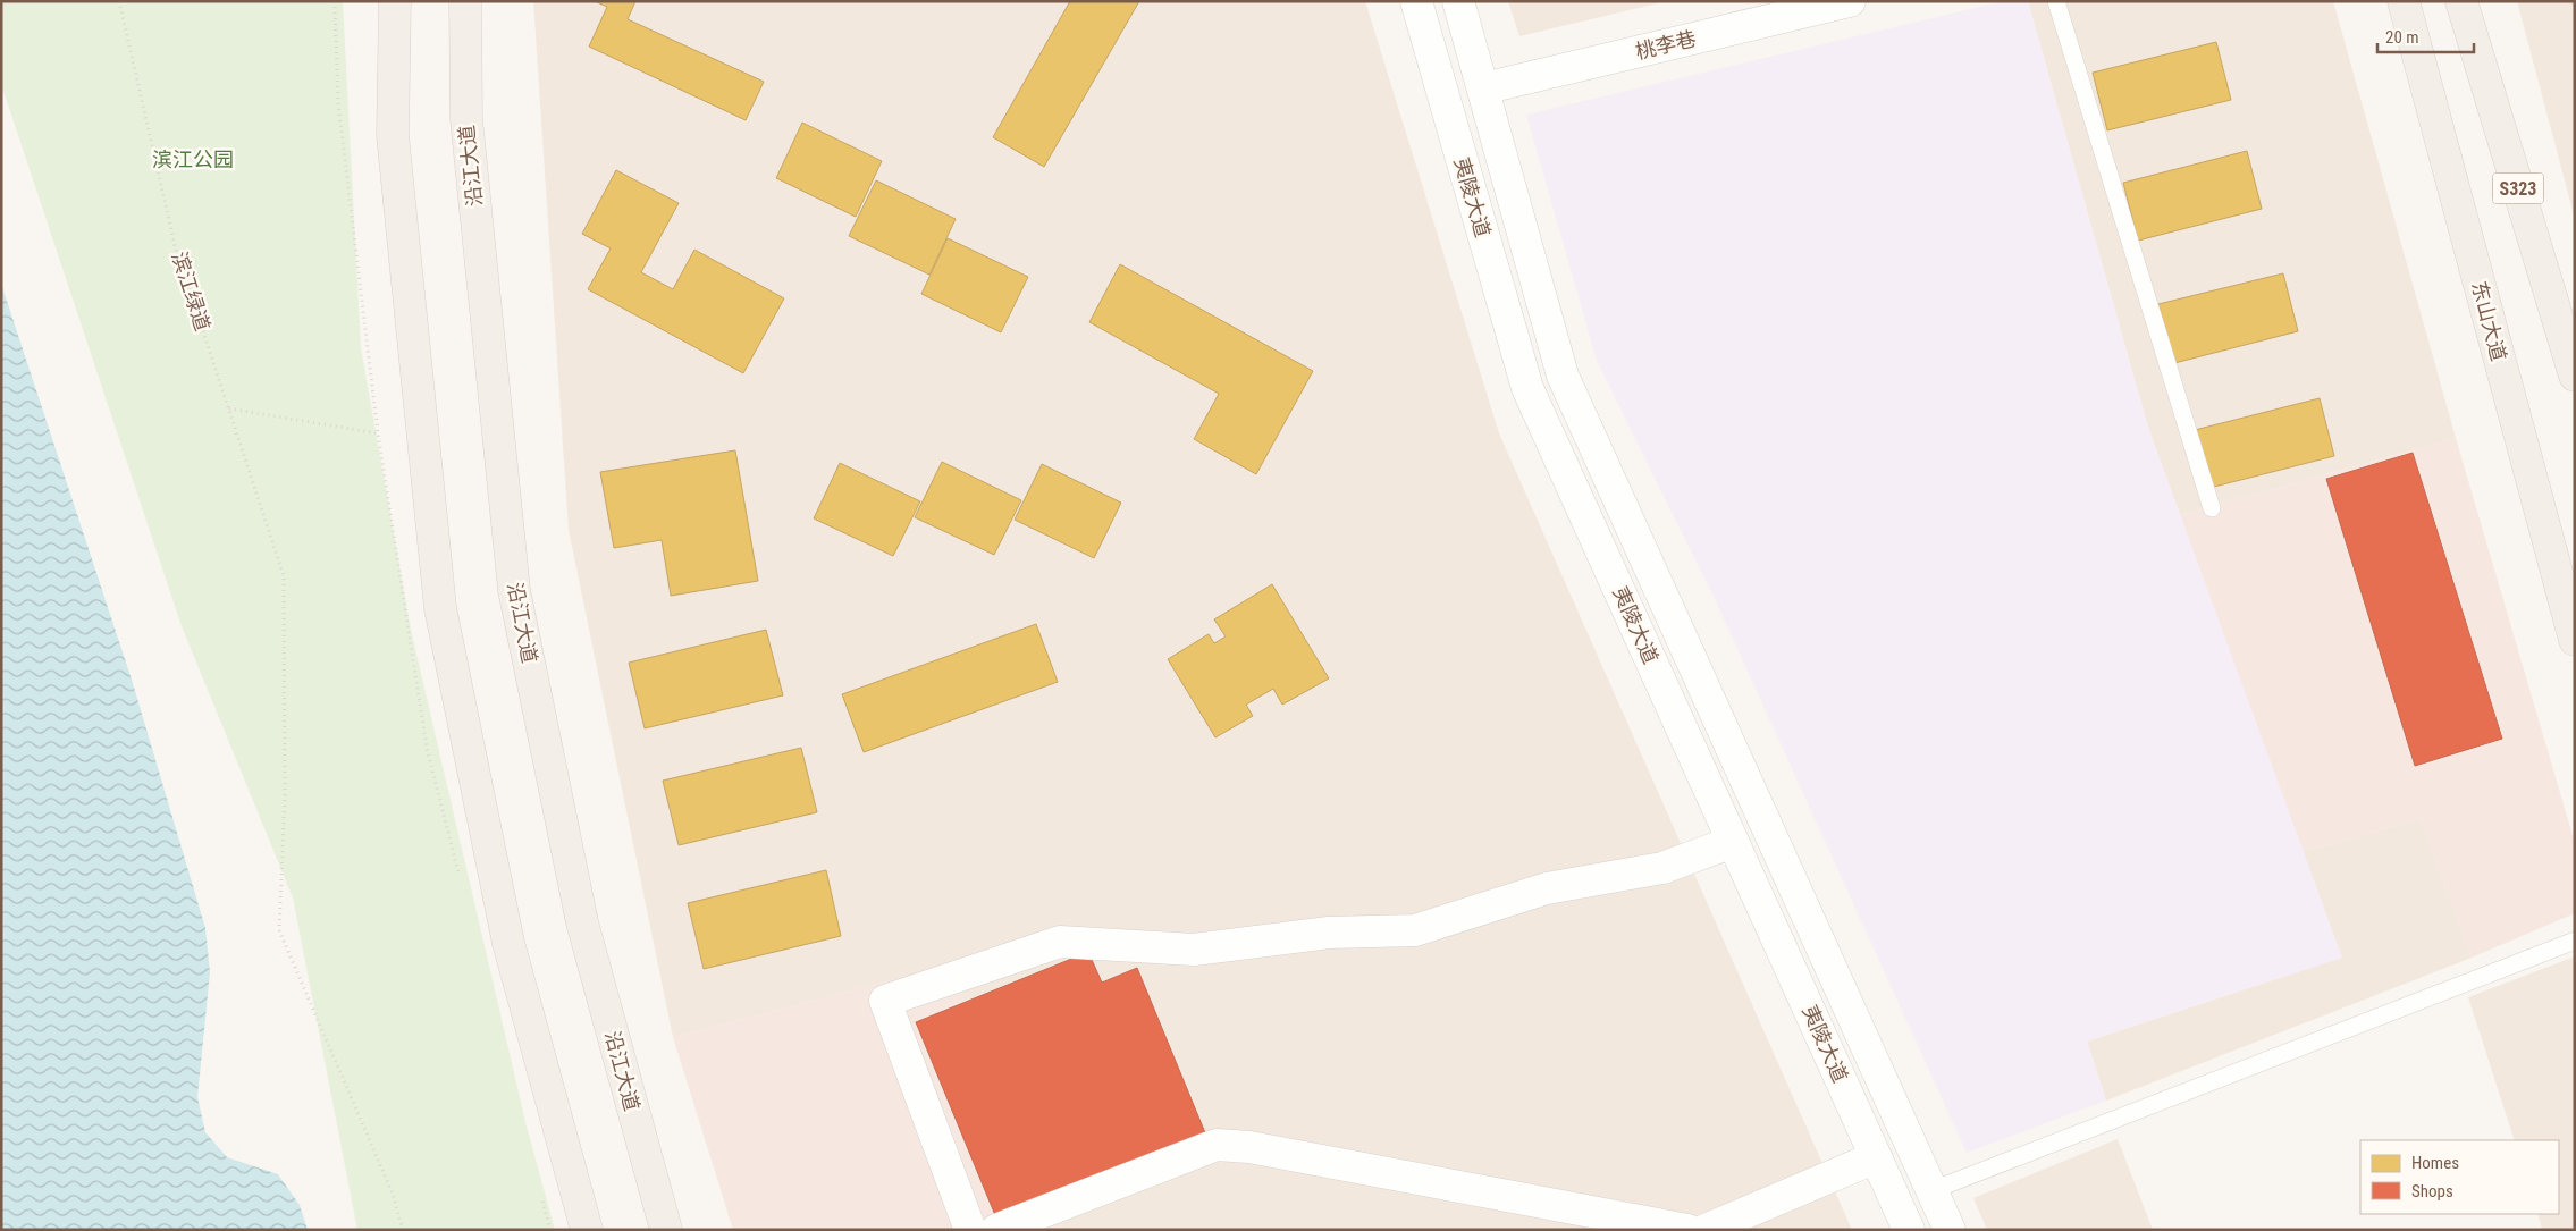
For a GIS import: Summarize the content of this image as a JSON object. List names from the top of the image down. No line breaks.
{"streets":{"main road":["桃李巷","沿江大道","S323","夷陵大道","东山大道"],"path":["滨江绿道"]},"crossings":[["桃李巷","夷陵大道"]],"parks":["滨江公园"],"legend":["Homes","Shops"],"scale_bar":"20 m"}
